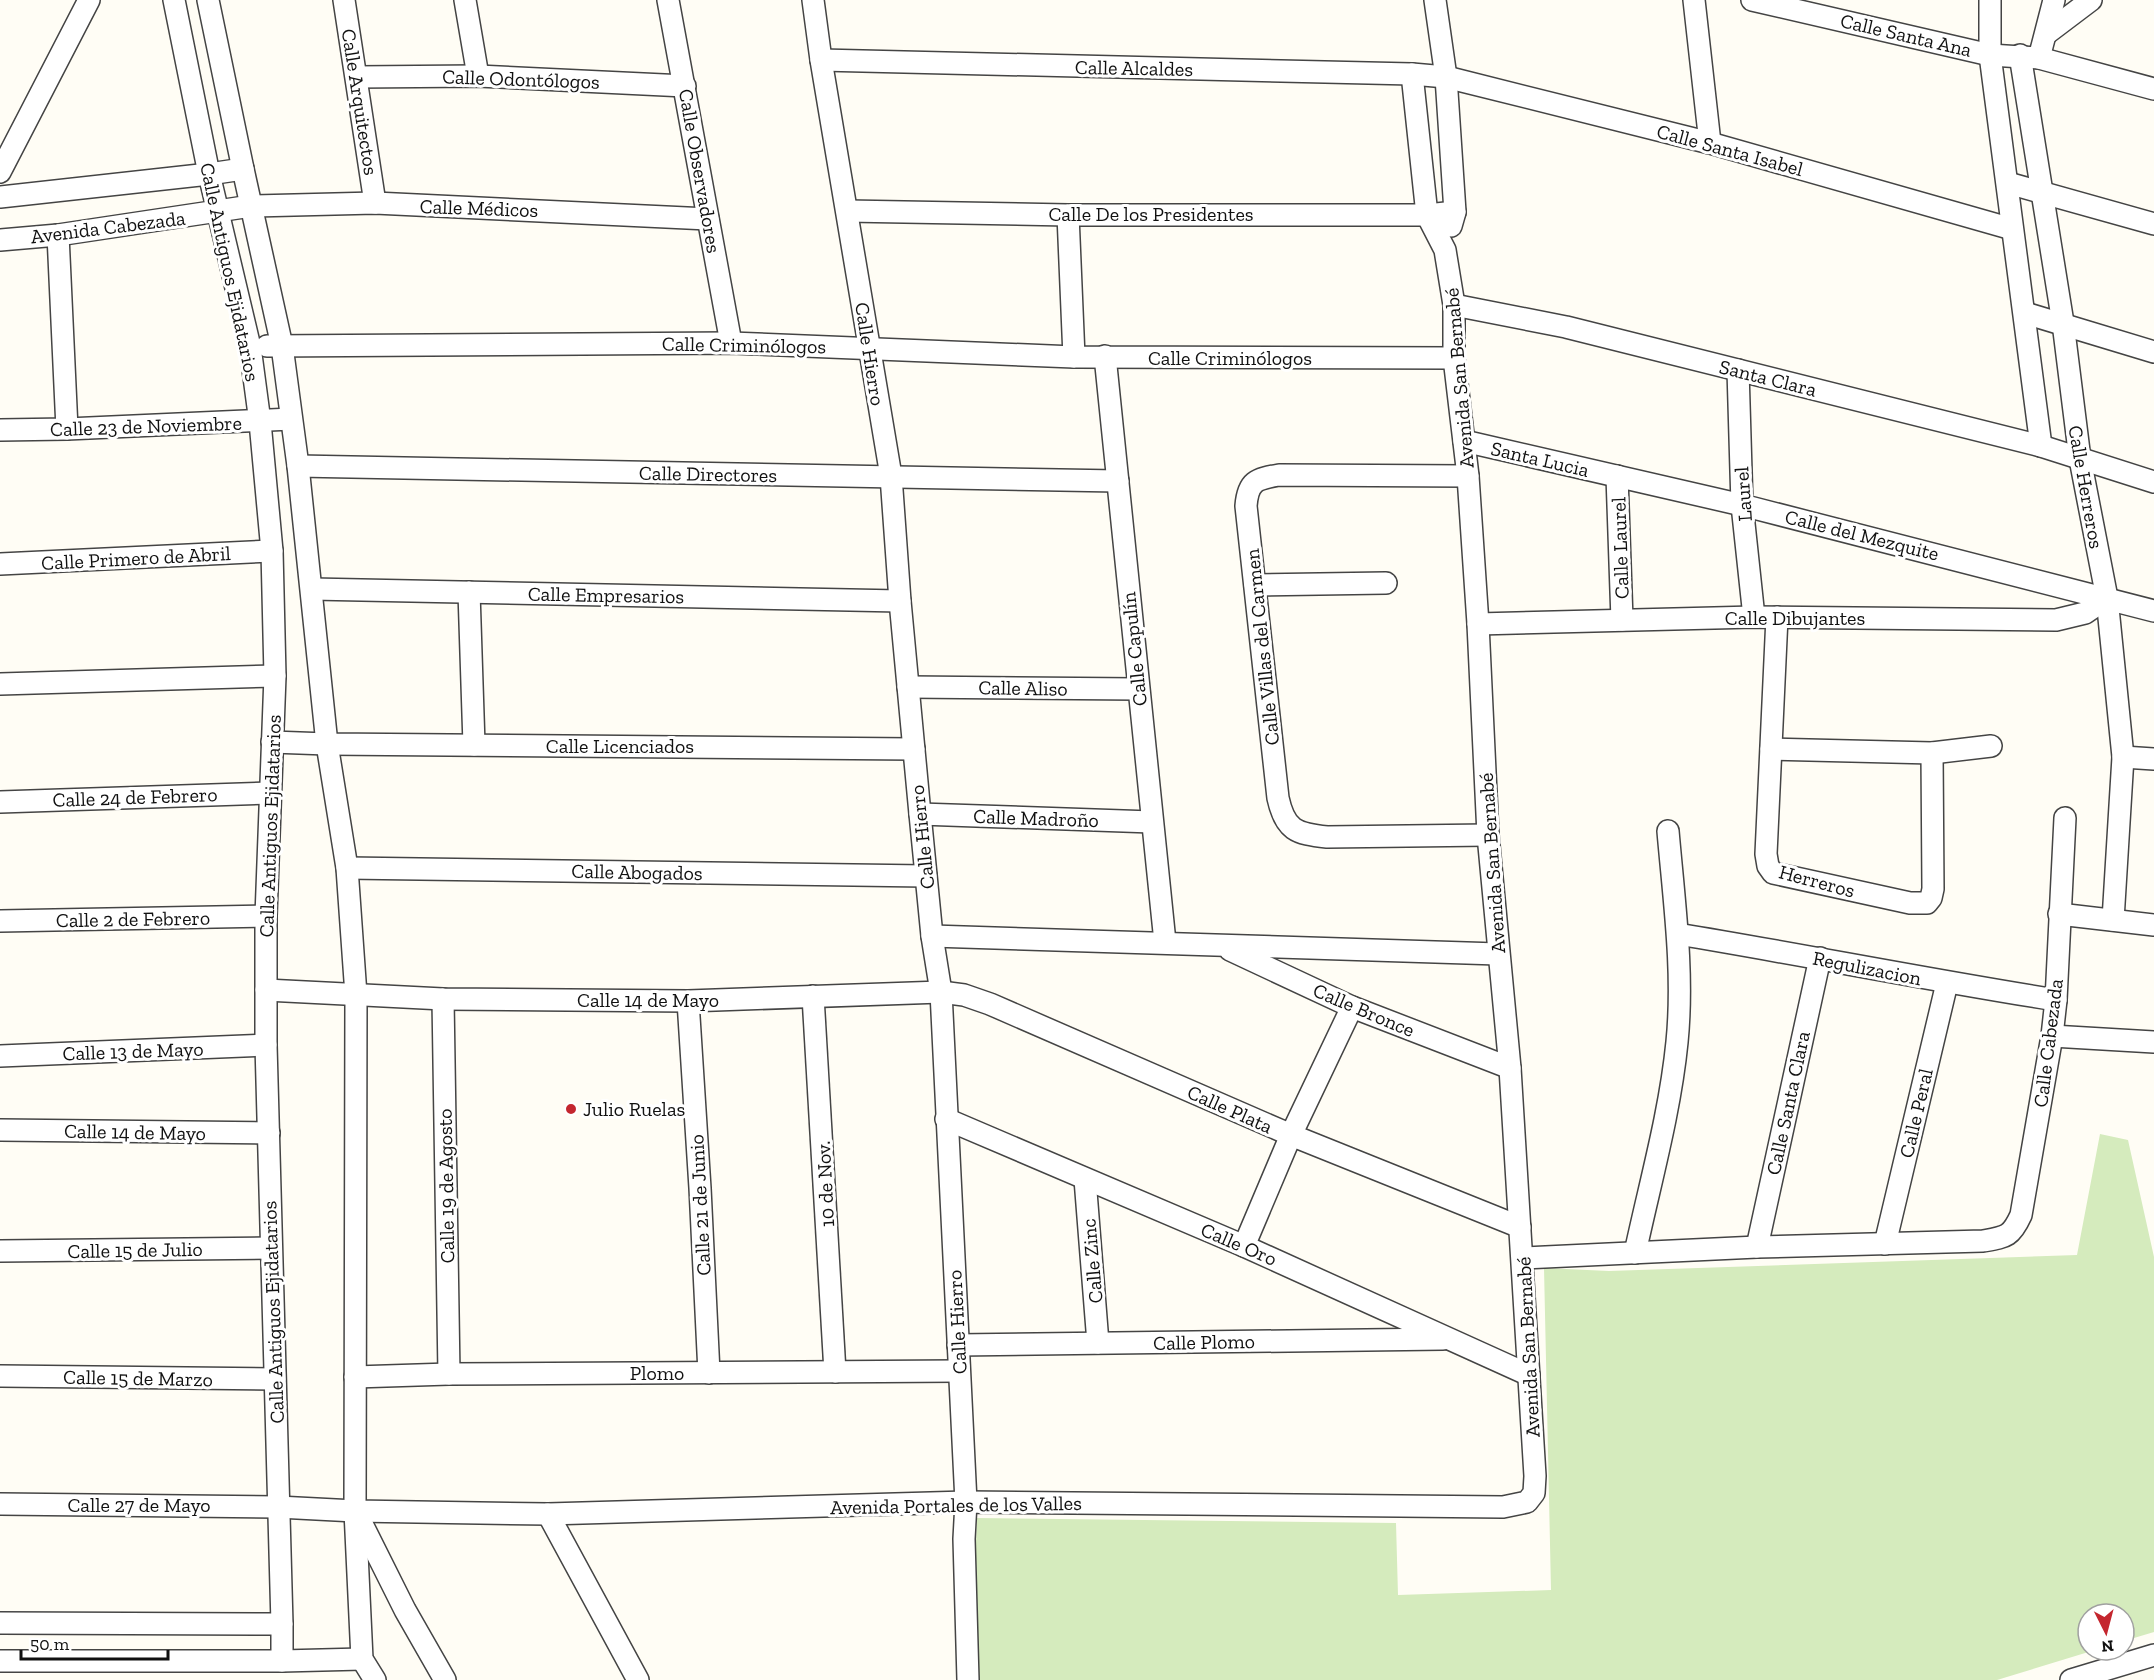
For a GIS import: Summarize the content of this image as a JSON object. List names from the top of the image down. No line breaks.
{"streets":{"street":["Calle Santa Ana","Calle Alcaldes","Calle Odontólogos","Calle Arquitectos","Calle Santa Isabel","Calle Observadores","Calle Médicos","Calle De los Presidentes","Avenida Cabezada","Calle Antiguos Ejidatarios","Calle Criminólogos","Calle Hierro","Avenida San Bernabé","Santa Clara","Calle 23 de Noviembre","Santa Lucia","Calle Directores","Calle Herreros","Laurel","Calle del Mezquite","Calle Laurel","Calle Primero de Abril","Calle Empresarios","Calle Dibujantes","Calle Villas del Carmen","Calle Capulín","Calle Aliso","Calle Licenciados","Calle 24 de Febrero","Calle Madroño","Calle Abogados","Herreros","Calle 2 de Febrero","Regulizacion","Calle 14 de Mayo","Calle Bronce","Calle Cabezada","Calle 13 de Mayo","Calle Santa Clara","Calle Plata","Calle Peral","10 de Nov.","Calle 19 de Agosto","Calle 21 de Junio","Calle Oro","Calle 15 de Julio","Calle Zinc","Calle Plomo","Plomo","Calle 15 de Marzo","Calle 27 de Mayo","Avenida Portales de los Valles"]},"crossings":[["Calle Santa Ana","Calle Herreros"],["Calle Alcaldes","Calle Santa Isabel"],["Calle Alcaldes","Calle Hierro"],["Calle Alcaldes","Avenida San Bernabé"],["Calle Odontólogos","Calle Arquitectos"],["Calle Odontólogos","Calle Observadores"],["Calle Arquitectos","Calle Médicos"],["Calle Santa Isabel","Avenida San Bernabé"],["Calle Santa Isabel","Calle Herreros"],["Calle Observadores","Calle Médicos"],["Calle Observadores","Calle Criminólogos"],["Calle Médicos","Avenida Cabezada"],["Calle Médicos","Calle Antiguos Ejidatarios"],["Calle De los Presidentes","Calle Hierro"],["Calle De los Presidentes","Avenida San Bernabé"],["Avenida Cabezada","Calle Antiguos Ejidatarios"],["Calle Antiguos Ejidatarios","Calle Criminólogos"],["Calle Antiguos Ejidatarios","Calle 23 de Noviembre"],["Calle Antiguos Ejidatarios","Calle Directores"],["Calle Antiguos Ejidatarios","Calle Primero de Abril"],["Calle Antiguos Ejidatarios","Calle Empresarios"],["Calle Antiguos Ejidatarios","Calle Licenciados"],["Calle Antiguos Ejidatarios","Calle 24 de Febrero"],["Calle Antiguos Ejidatarios","Calle Abogados"],["Calle Antiguos Ejidatarios","Calle 2 de Febrero"],["Calle Antiguos Ejidatarios","Calle 14 de Mayo"],["Calle Antiguos Ejidatarios","Calle 13 de Mayo"],["Calle Antiguos Ejidatarios","Calle 15 de Julio"],["Calle Antiguos Ejidatarios","Plomo"],["Calle Antiguos Ejidatarios","Calle 15 de Marzo"],["Calle Antiguos Ejidatarios","Calle 27 de Mayo"],["Calle Antiguos Ejidatarios","Avenida Portales de los Valles"],["Calle Criminólogos","Calle Hierro"],["Calle Criminólogos","Avenida San Bernabé"],["Calle Criminólogos","Calle Capulín"],["Calle Hierro","Calle Directores"],["Calle Hierro","Calle Empresarios"],["Calle Hierro","Calle Aliso"],["Calle Hierro","Calle Licenciados"],["Calle Hierro","Calle Madroño"],["Calle Hierro","Calle Abogados"],["Calle Hierro","Calle 14 de Mayo"],["Calle Hierro","Calle Bronce"],["Calle Hierro","Calle Plata"],["Calle Hierro","Calle Oro"],["Calle Hierro","Calle Plomo"],["Calle Hierro","Plomo"],["Calle Hierro","Avenida Portales de los Valles"],["Avenida San Bernabé","Santa Clara"],["Avenida San Bernabé","Santa Lucia"],["Avenida San Bernabé","Calle Dibujantes"],["Avenida San Bernabé","Calle Villas del Carmen"],["Avenida San Bernabé","Calle Bronce"],["Avenida San Bernabé","Calle Cabezada"],["Avenida San Bernabé","Calle Plata"],["Avenida San Bernabé","Calle Oro"],["Avenida San Bernabé","Avenida Portales de los Valles"],["Santa Clara","Calle Herreros"],["Santa Clara","Laurel"],["Santa Lucia","Calle del Mezquite"],["Santa Lucia","Calle Laurel"],["Calle Directores","Calle Capulín"],["Calle Herreros","Calle del Mezquite"],["Calle Herreros","Calle Dibujantes"],["Laurel","Calle del Mezquite"],["Laurel","Calle Dibujantes"],["Calle del Mezquite","Calle Laurel"],["Calle del Mezquite","Calle Dibujantes"],["Calle Laurel","Calle Dibujantes"],["Calle Dibujantes","Herreros"],["Calle Capulín","Calle Aliso"],["Calle Capulín","Calle Madroño"],["Calle Capulín","Calle Bronce"],["Regulizacion","Calle Cabezada"],["Regulizacion","Calle Santa Clara"],["Regulizacion","Calle Peral"],["Calle 14 de Mayo","Calle Plata"],["Calle 14 de Mayo","10 de Nov."],["Calle 14 de Mayo","Calle 19 de Agosto"],["Calle 14 de Mayo","Calle 21 de Junio"],["Calle Cabezada","Calle Santa Clara"],["Calle Cabezada","Calle Peral"],["10 de Nov.","Plomo"],["Calle 19 de Agosto","Plomo"],["Calle 21 de Junio","Plomo"],["Calle Oro","Calle Zinc"],["Calle Oro","Calle Plomo"],["Calle Zinc","Calle Plomo"],["Calle 27 de Mayo","Avenida Portales de los Valles"]],"places":["Julio Ruelas"],"scale_bar":"50 m","north":"bottom"}
